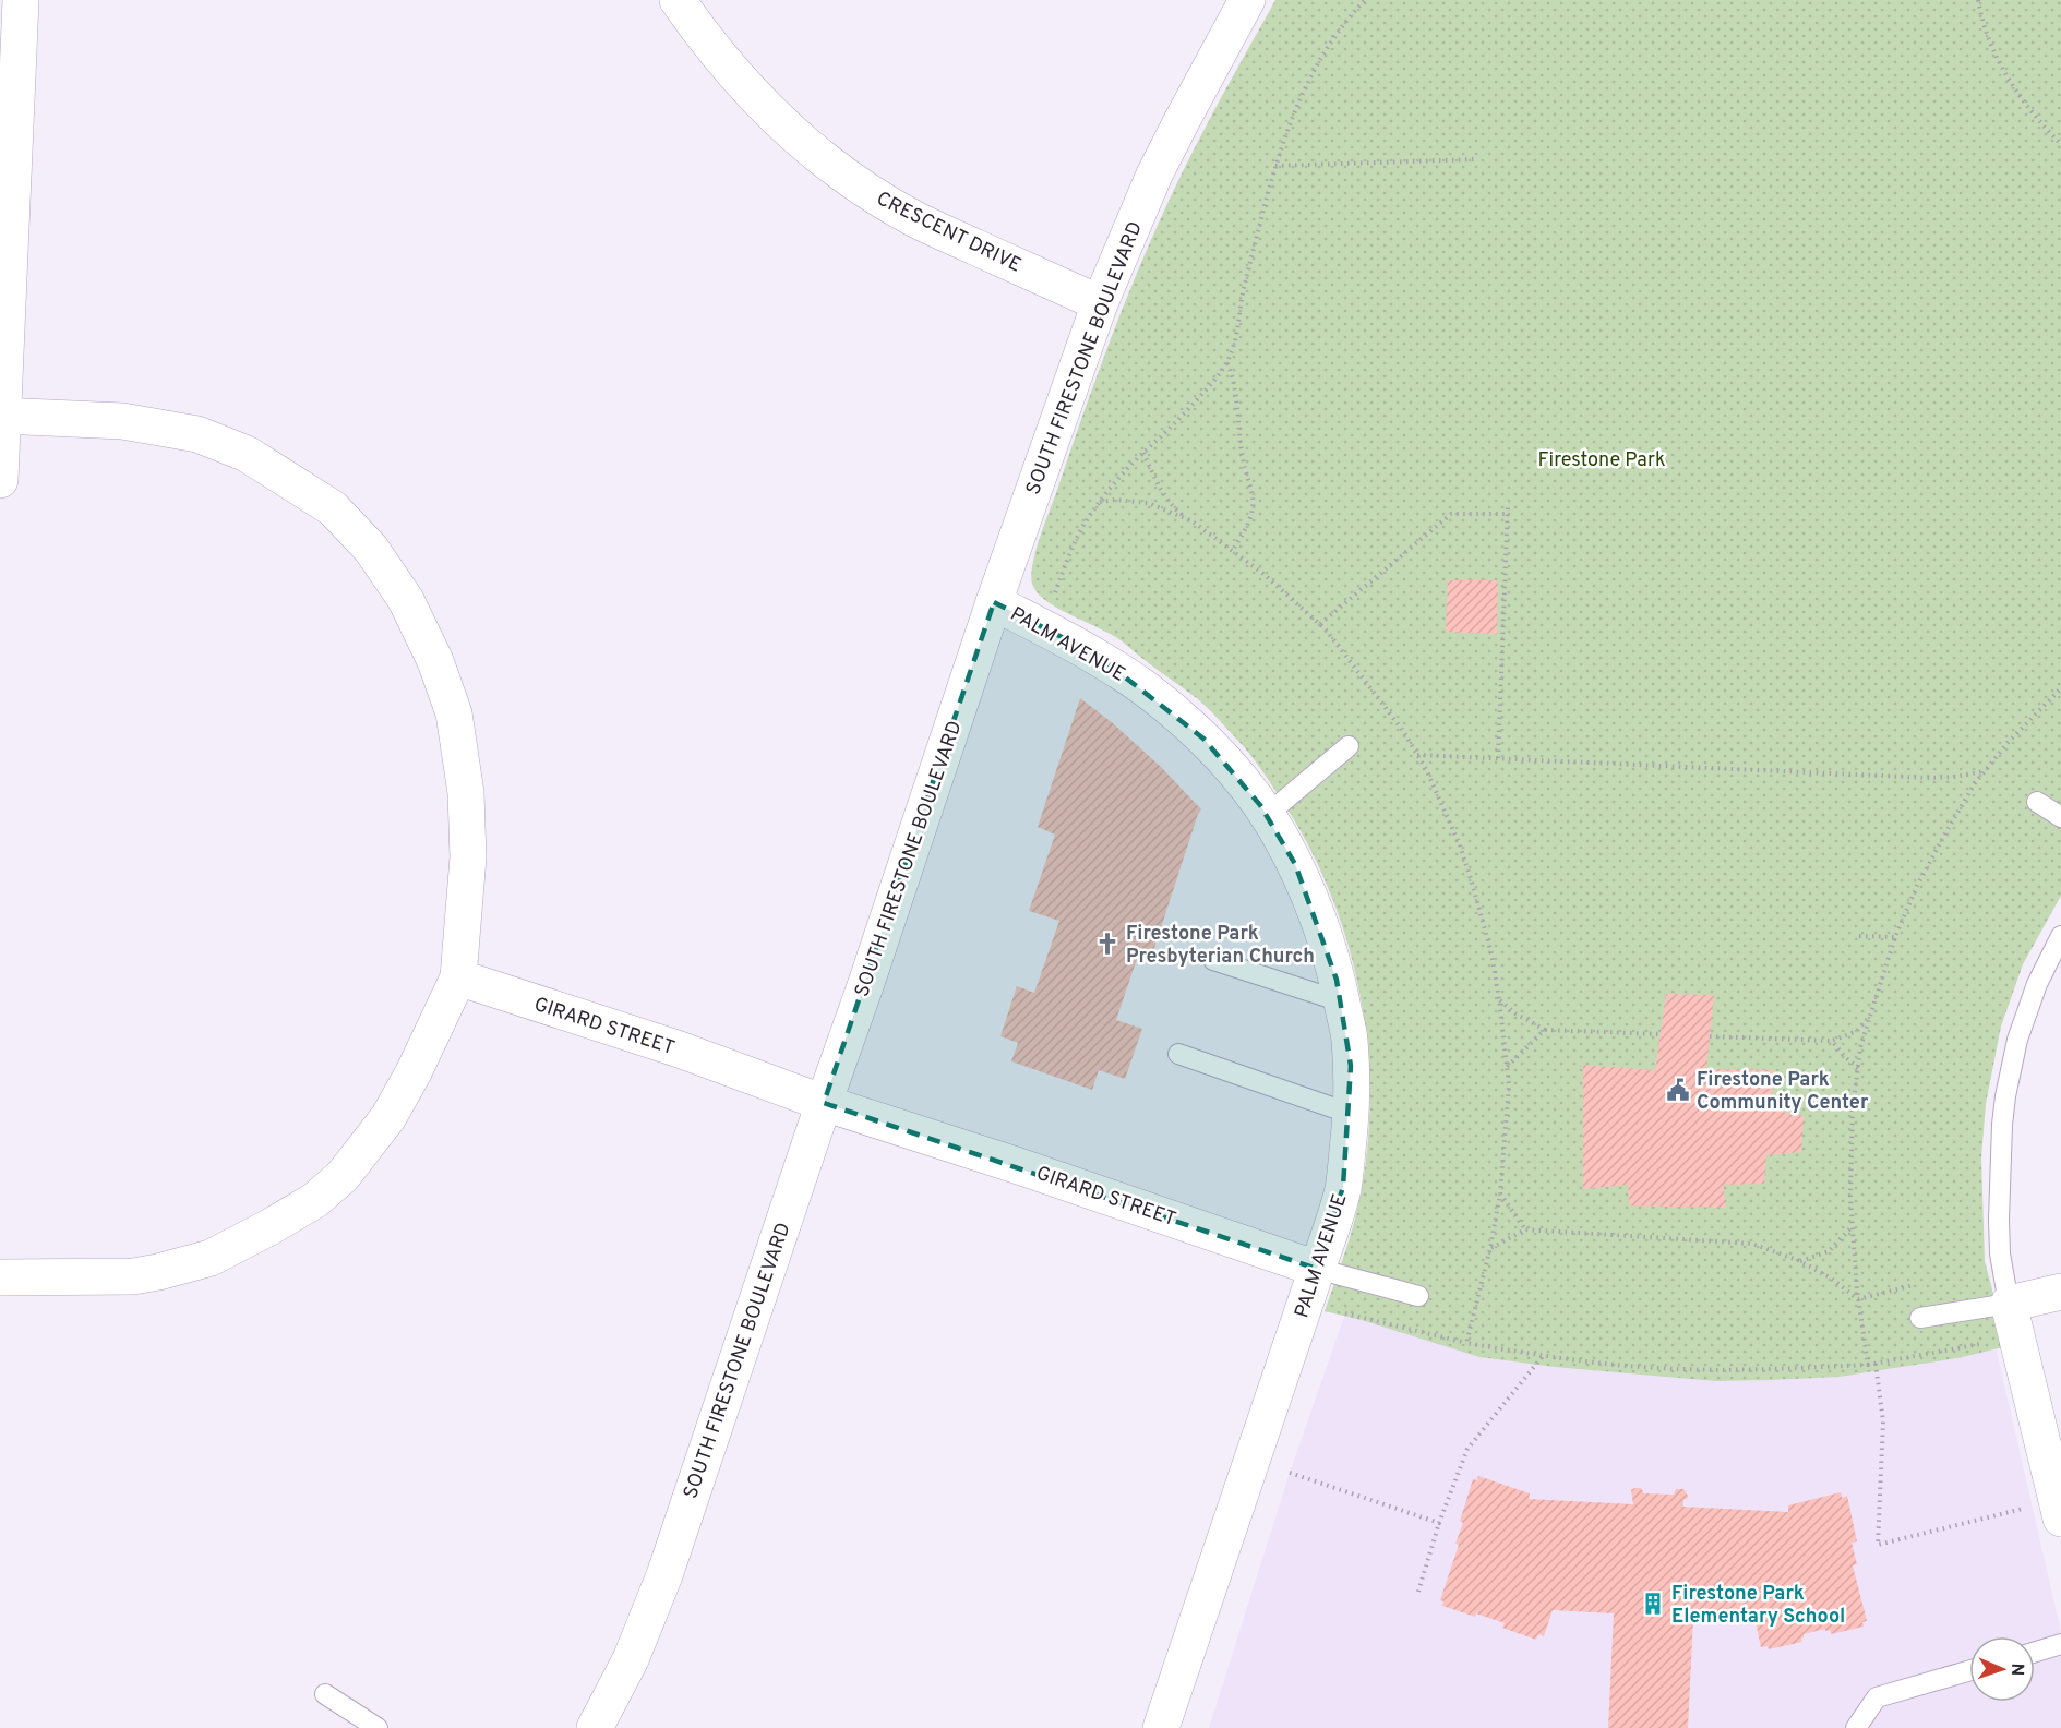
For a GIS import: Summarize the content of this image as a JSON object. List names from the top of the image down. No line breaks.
{"streets":{"street":["CRESCENT DRIVE","SOUTH FIRESTONE BOULEVARD","PALM AVENUE","GIRARD STREET"]},"crossings":[["CRESCENT DRIVE","SOUTH FIRESTONE BOULEVARD"],["SOUTH FIRESTONE BOULEVARD","PALM AVENUE"],["SOUTH FIRESTONE BOULEVARD","GIRARD STREET"],["PALM AVENUE","GIRARD STREET"]],"parks":["Firestone Park"],"places":{"church":["Firestone Park Presbyterian Church"],"public building":["Firestone Park Community Center"],"building":["Firestone Park Elementary School"]},"north":"right"}
